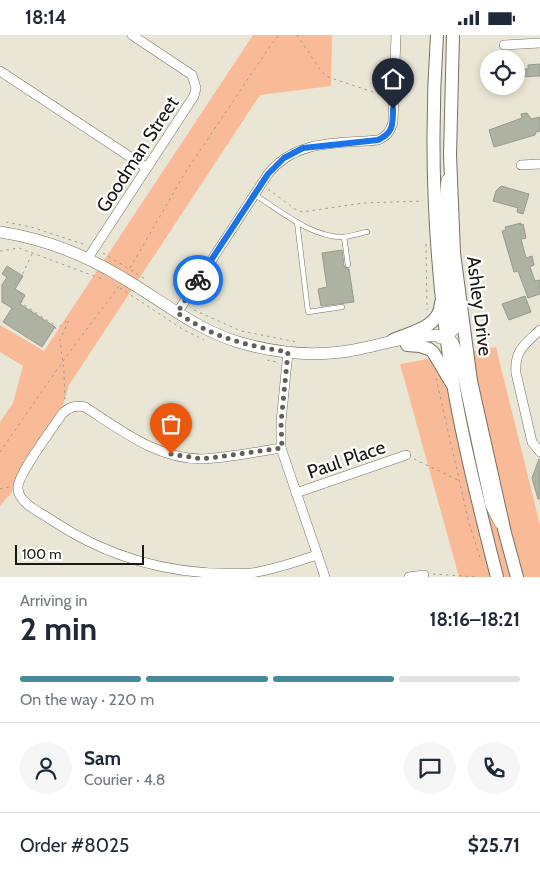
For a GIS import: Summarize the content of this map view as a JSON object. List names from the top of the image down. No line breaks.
{"streets":{"main road":["Ashley Drive"],"street":["Goodman Street","Paul Place"]},"scale_bar":"100 m","page":{"status":"18:14","scale":"100 m","heading":["2 min","Arriving in","18:16–18:21"],"panel":["Sam","Courier · 4.8","Order #8025","$25.71"],"bar":"On the way · 220 m"}}
